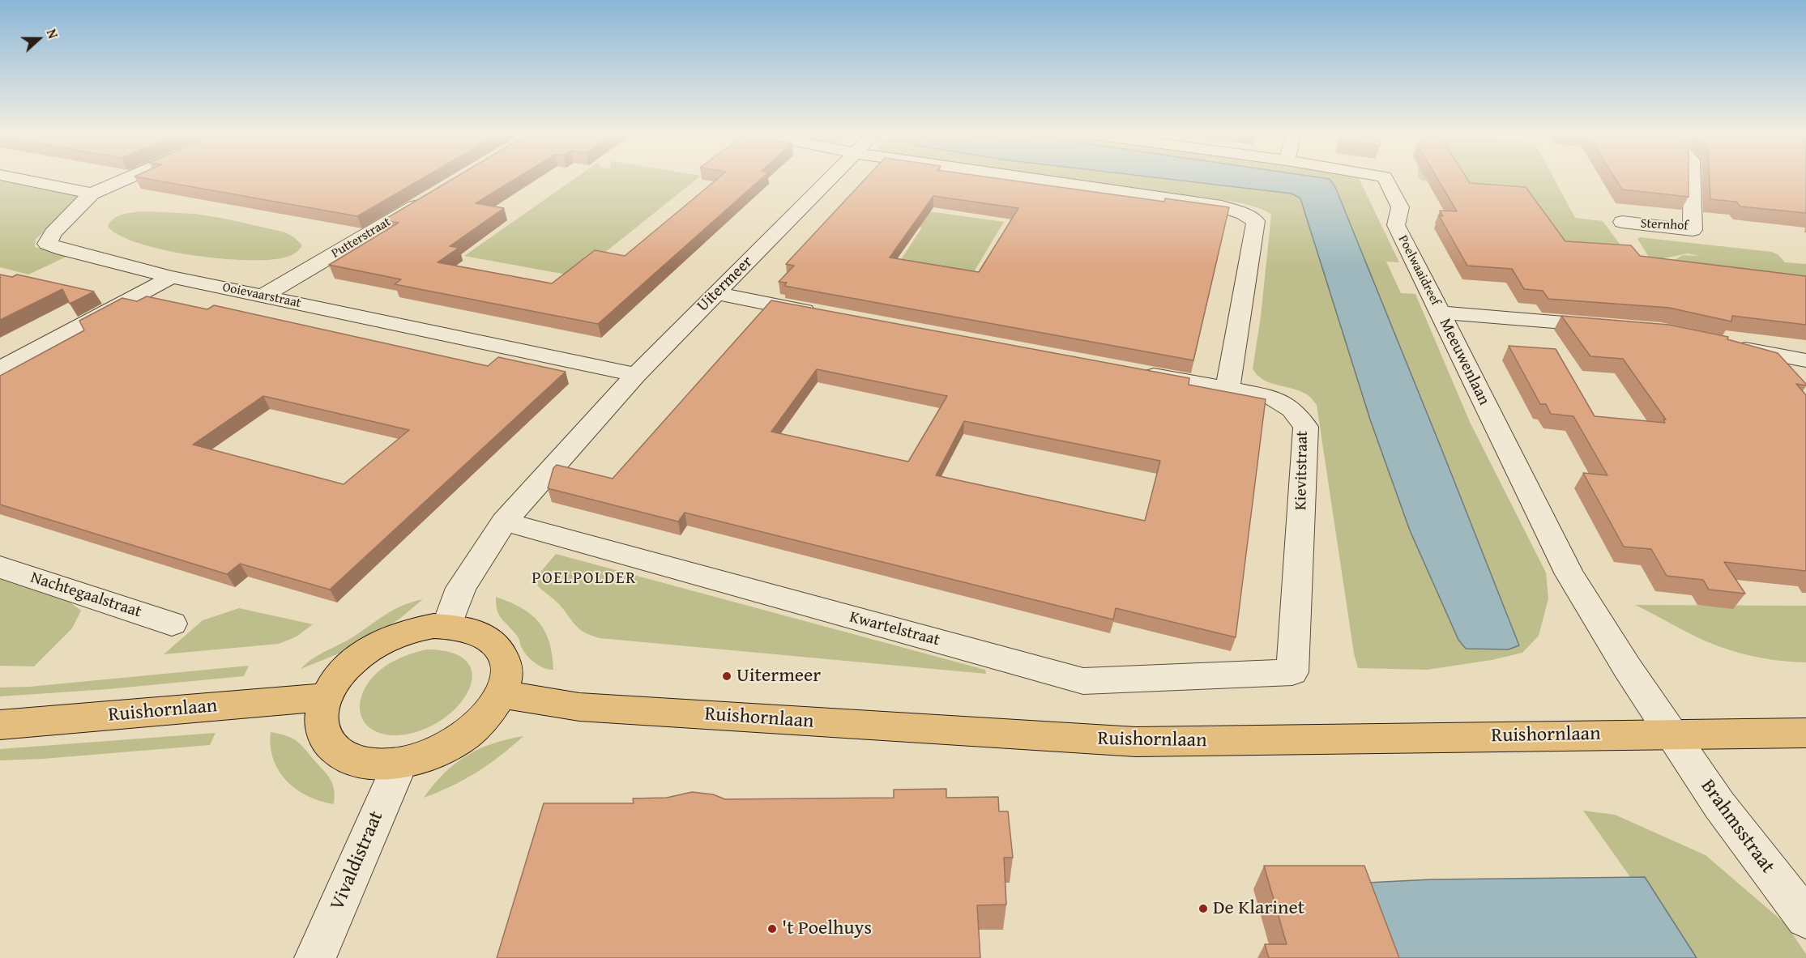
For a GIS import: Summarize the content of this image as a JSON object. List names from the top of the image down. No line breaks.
{"streets":{"main road":["Ruishornlaan"],"street":["Sternhof","Putterstraat","Poelwaaidreef","Uitermeer","Ooievaarstraat","Meeuwenlaan","Kievitstraat","Nachtegaalstraat","Kwartelstraat","Brahmsstraat","Vivaldistraat"]},"crossings":[["Putterstraat","Ooievaarstraat"],["Poelwaaidreef","Meeuwenlaan"],["Uitermeer","Ooievaarstraat"],["Uitermeer","Kwartelstraat"],["Uitermeer","Ruishornlaan"],["Uitermeer","Vivaldistraat"],["Meeuwenlaan","Ruishornlaan"],["Meeuwenlaan","Brahmsstraat"],["Kievitstraat","Kwartelstraat"],["Ruishornlaan","Brahmsstraat"],["Ruishornlaan","Vivaldistraat"]],"districts":["POELPOLDER"],"places":["Uitermeer","De Klarinet","'t Poelhuys"],"north":"right"}
